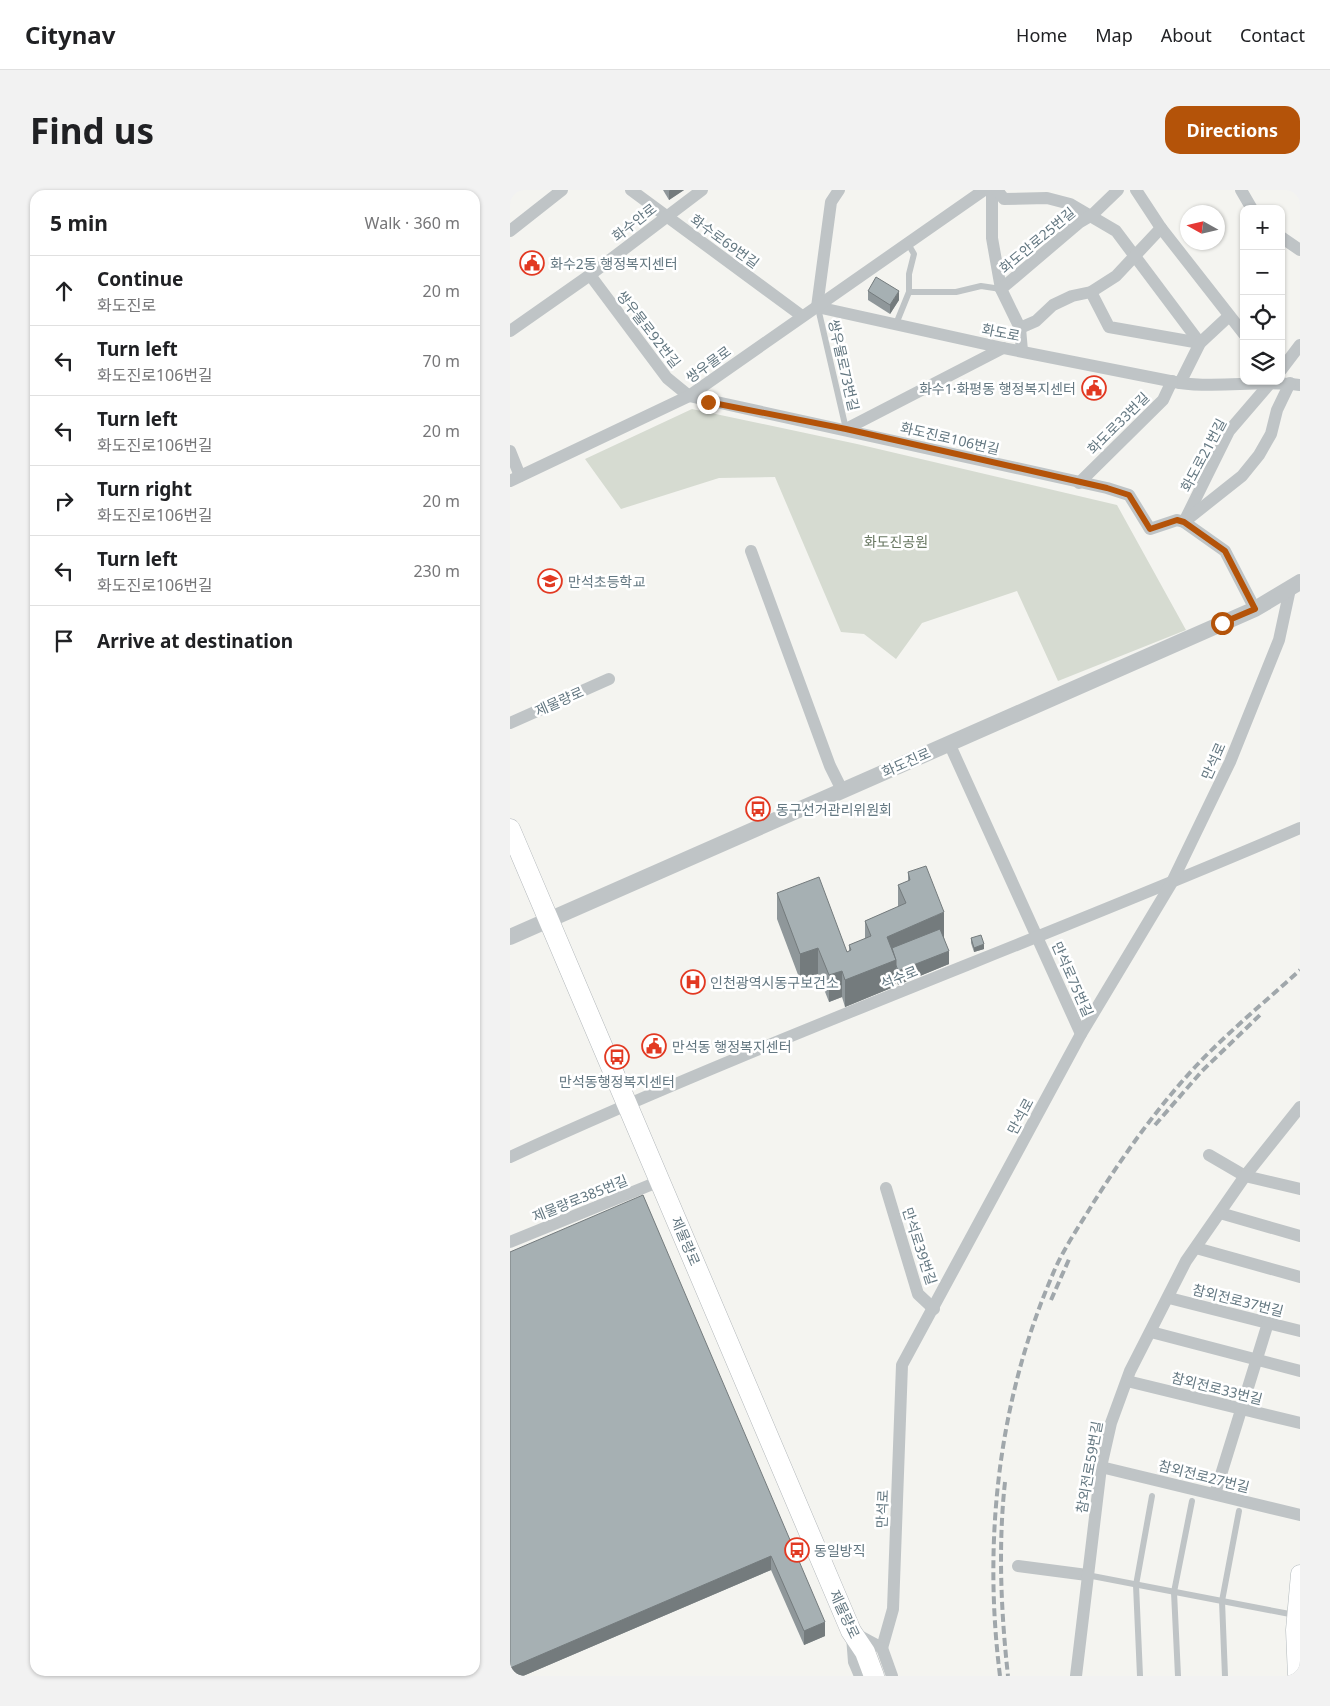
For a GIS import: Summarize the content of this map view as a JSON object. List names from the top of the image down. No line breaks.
{"streets":{"main road":["제물량로"],"street":["화수안로","화도안로25번길","화수로69번길","쌍우물로92번길","화도로","쌍우물로","화도로33번길","화도진로106번길","화도로21번길","만석로","화도진로","석수로","만석로75번길","제물량로385번길","만석로39번길","참외전로37번길","참외전로33번길","참외전로59번길","참외전로27번길"],"lane":["쌍우물로73번길"]},"crossings":[["화수안로","화수로69번길"],["화수안로","쌍우물로92번길"],["화수로69번길","쌍우물로"],["쌍우물로92번길","쌍우물로"],["쌍우물로92번길","화도진로106번길"],["화도로","쌍우물로"],["화도로","쌍우물로73번길"],["화도로","화도로33번길"],["화도로","화도진로106번길"],["쌍우물로","쌍우물로73번길"],["쌍우물로","화도진로106번길"],["쌍우물로73번길","화도진로106번길"],["화도로33번길","화도진로106번길"],["화도진로106번길","화도로21번길"],["제물량로","만석로"],["제물량로","화도진로"],["제물량로","석수로"],["제물량로","제물량로385번길"],["만석로","화도진로"],["만석로","석수로"],["만석로","만석로75번길"],["만석로","만석로39번길"],["화도진로","만석로75번길"],["석수로","만석로75번길"],["참외전로37번길","참외전로59번길"],["참외전로33번길","참외전로59번길"],["참외전로59번길","참외전로27번길"]],"parks":["화도진공원"],"places":{"public building":["화수2동 행정복지센터","화수1·화평동 행정복지센터","만석동 행정복지센터"],"school or university":["만석초등학교"],"bus stop":["동구선거관리위원회","만석동행정복지센터","동일방직"],"hospital":["인천광역시동구보건소"]},"north":"left","page":{"header":"Citynav","nav":["Home","Map","About","Contact"],"buttons":"Directions","title":"Find us","heading":["5 min","Walk · 360 m"],"map_buttons":["+","−"],"list":[["Continue","화도진로","20 m"],["Turn left","화도진로106번길","70 m"],["Turn left","화도진로106번길","20 m"],["Turn right","화도진로106번길","20 m"],["Turn left","화도진로106번길","230 m"],"Arrive at destination"]}}
